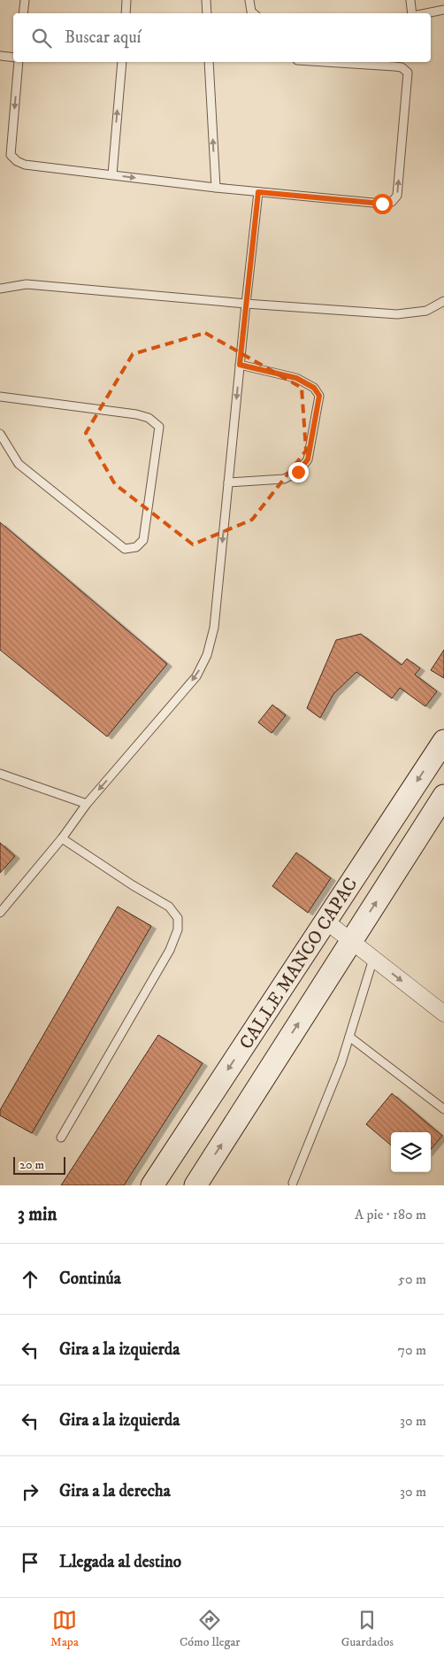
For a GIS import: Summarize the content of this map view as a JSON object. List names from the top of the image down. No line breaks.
{"streets":{"main road":["CALLE MANCO CAPAC"]},"scale_bar":"20 m","page":{"search":"Buscar aquí","scale":"20 m","heading":["3 min","A pie · 180 m"],"list":[["Continúa","50 m"],["Gira a la izquierda","70 m"],["Gira a la izquierda","30 m"],["Gira a la derecha","30 m"],"Llegada al destino"],"nav":["Mapa","Cómo llegar","Guardados"]}}
